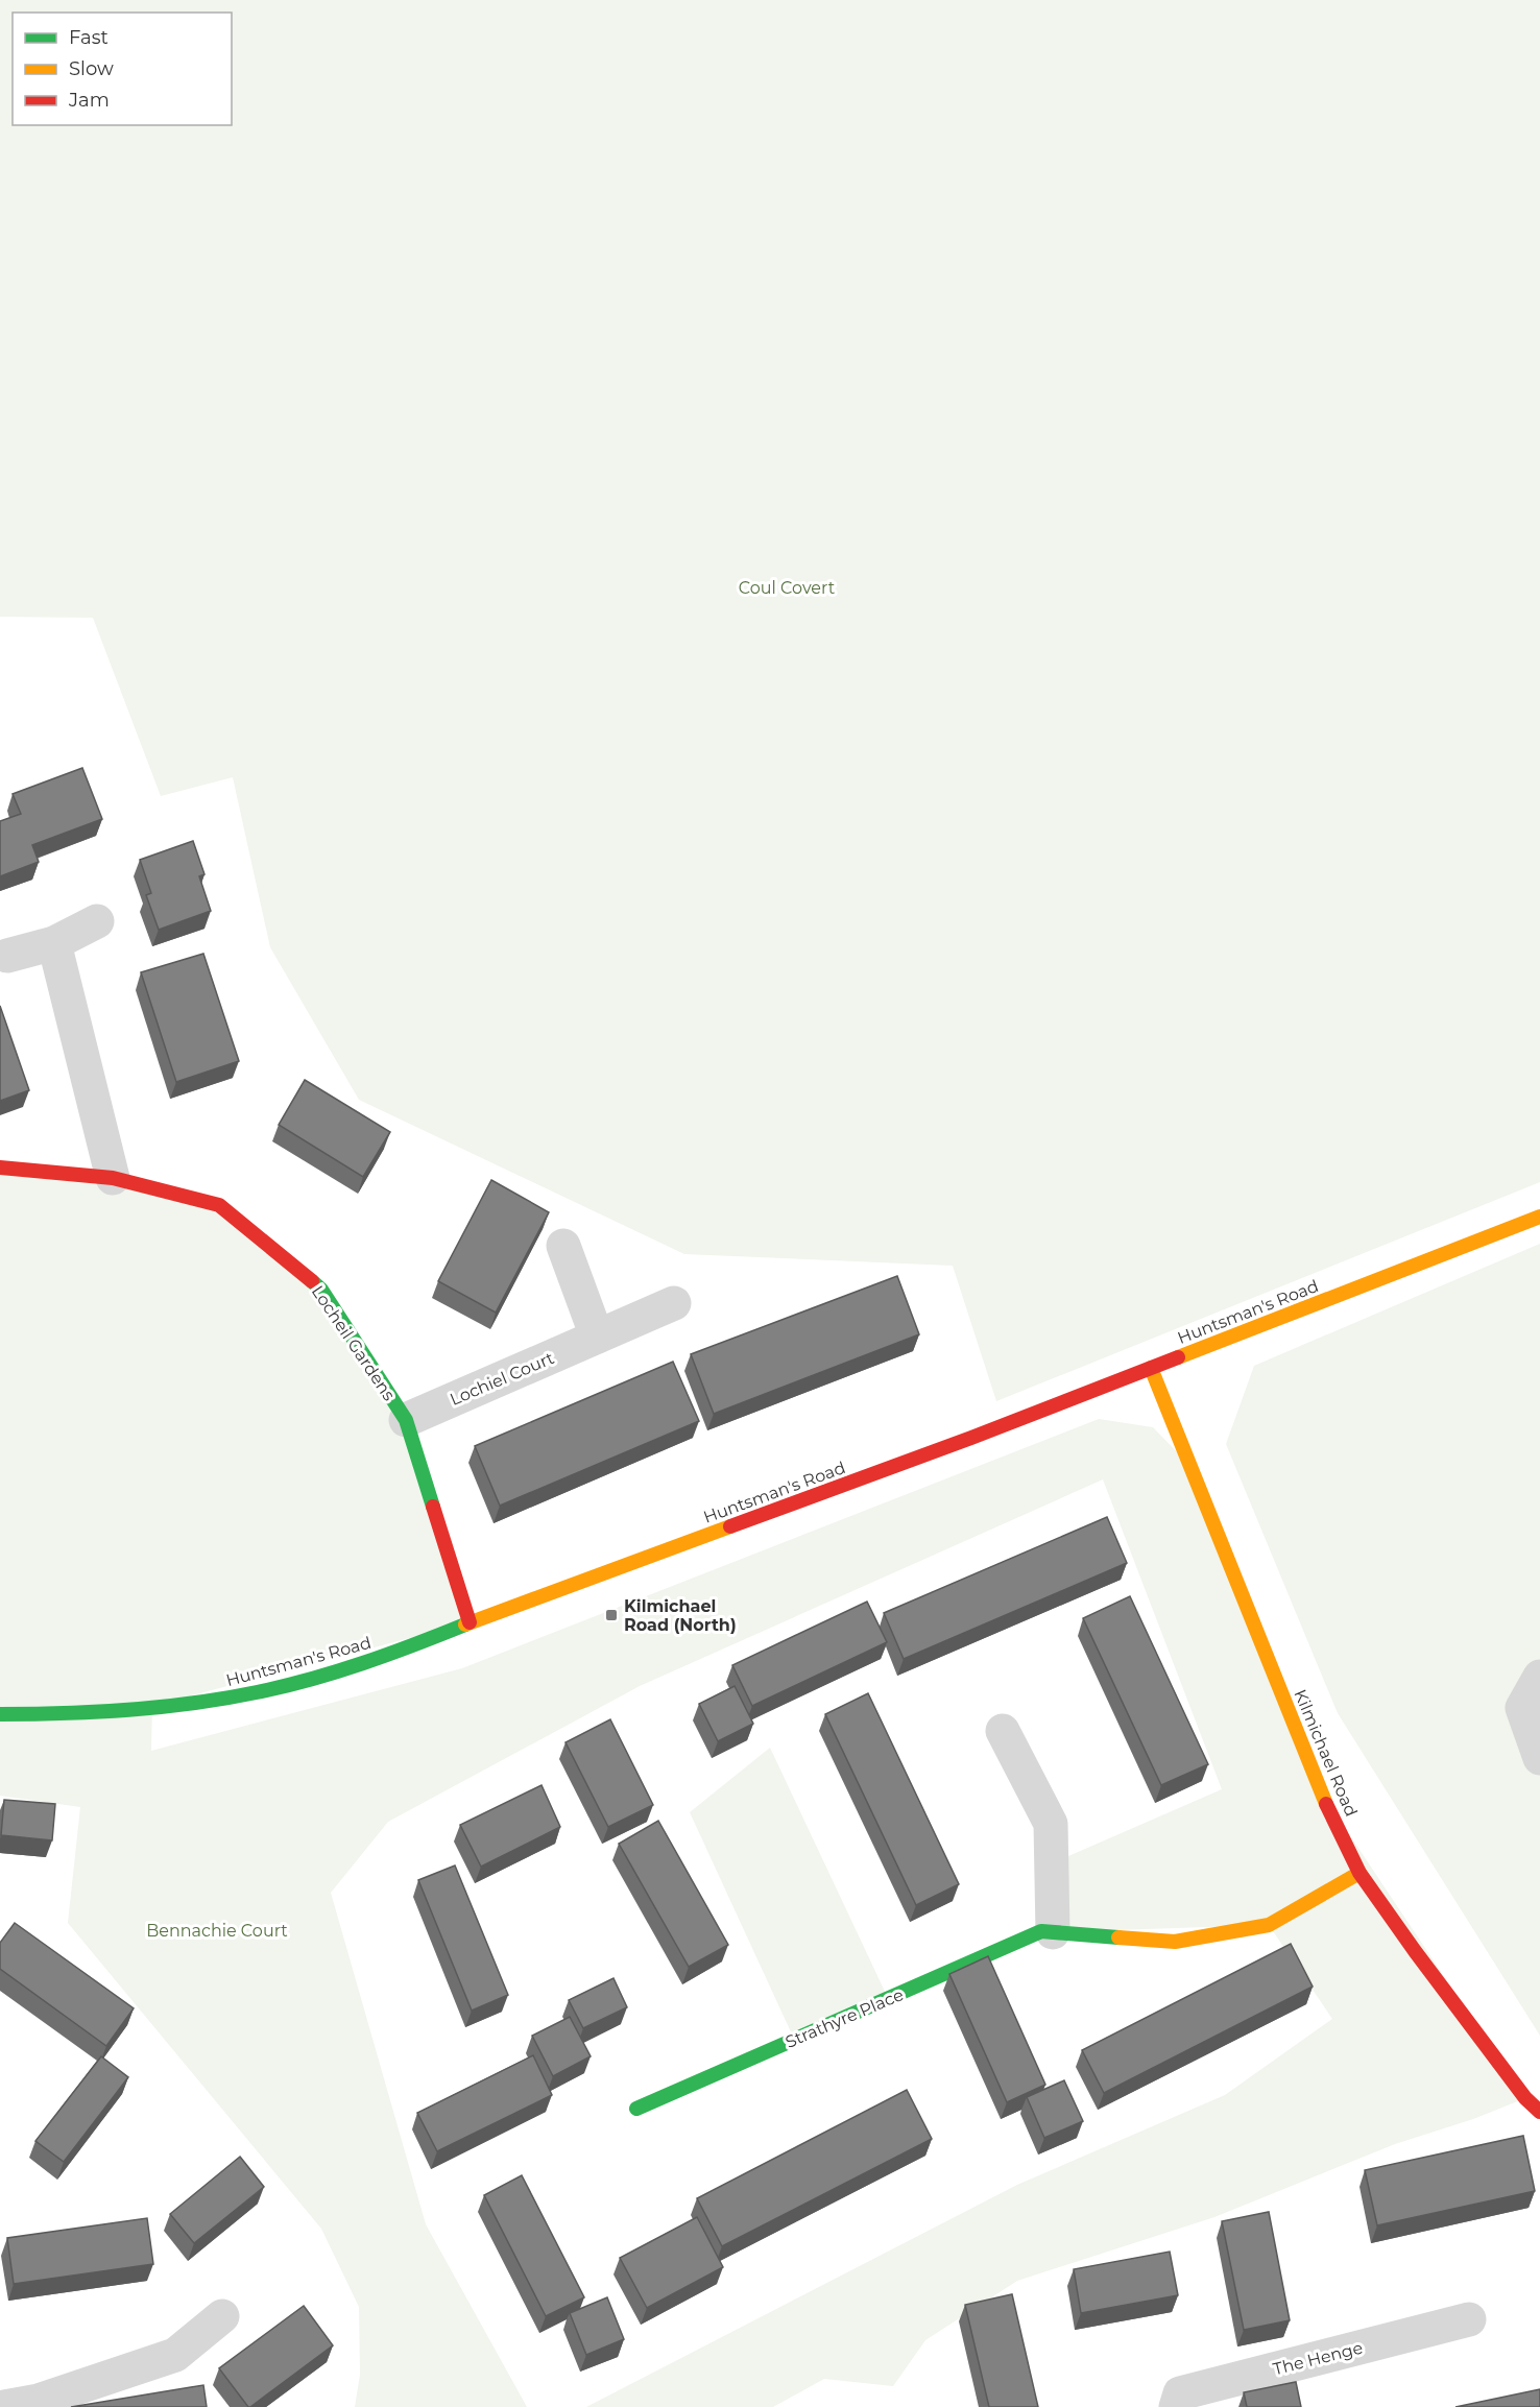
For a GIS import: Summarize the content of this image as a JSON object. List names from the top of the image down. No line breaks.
{"streets":{"street":["Huntsman's Road","Locheil Gardens","Lochiel Court","Kilmichael Road","Strathyre Place","The Henge"]},"crossings":[["Huntsman's Road","Locheil Gardens"],["Huntsman's Road","Kilmichael Road"],["Locheil Gardens","Lochiel Court"],["Kilmichael Road","Strathyre Place"]],"parks":["Coul Covert","Bennachie Court"],"places":{"transit":["Kilmichael Road (North)"]},"legend":["Fast","Slow","Jam"]}
